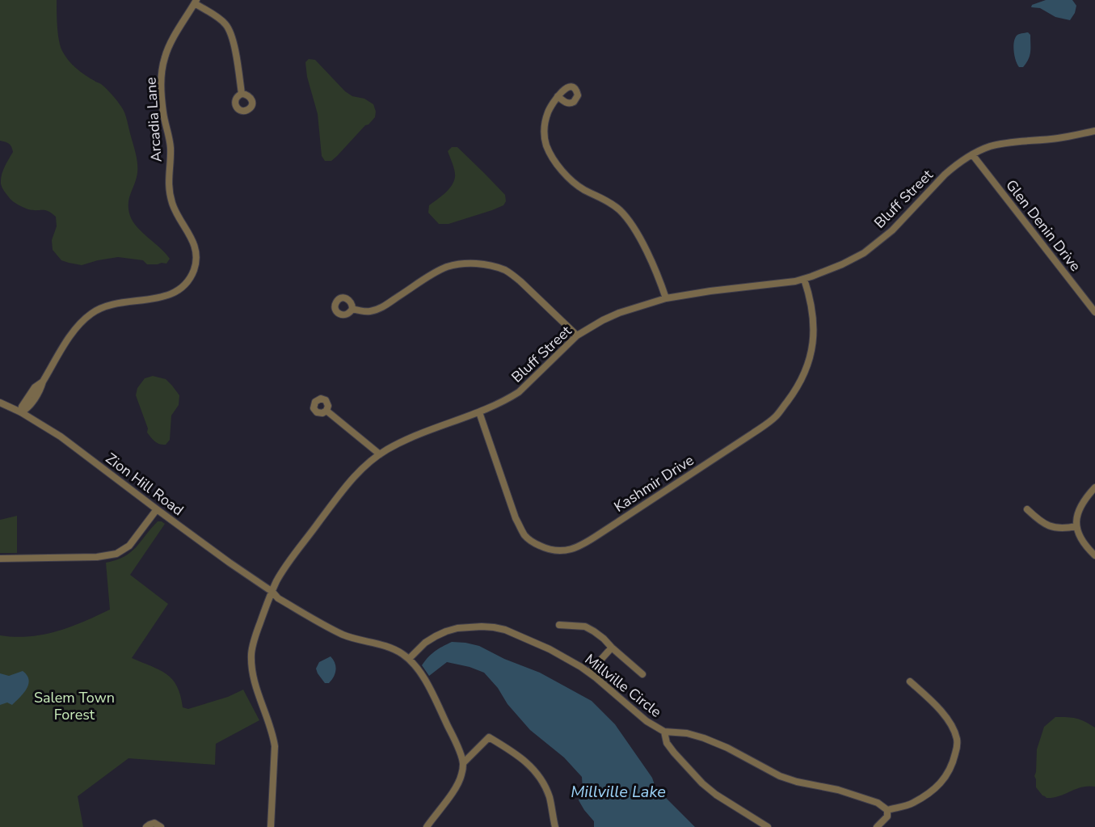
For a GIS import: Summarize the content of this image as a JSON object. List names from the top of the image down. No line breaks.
{"streets":{"street":["Arcadia Lane","Bluff Street","Glen Denin Drive","Kashmir Drive","Zion Hill Road","Millville Circle"]},"crossings":[["Arcadia Lane","Zion Hill Road"],["Bluff Street","Glen Denin Drive"],["Bluff Street","Kashmir Drive"],["Bluff Street","Zion Hill Road"],["Zion Hill Road","Millville Circle"]],"water":["Millville Lake"],"parks":["Salem Town Forest"]}
